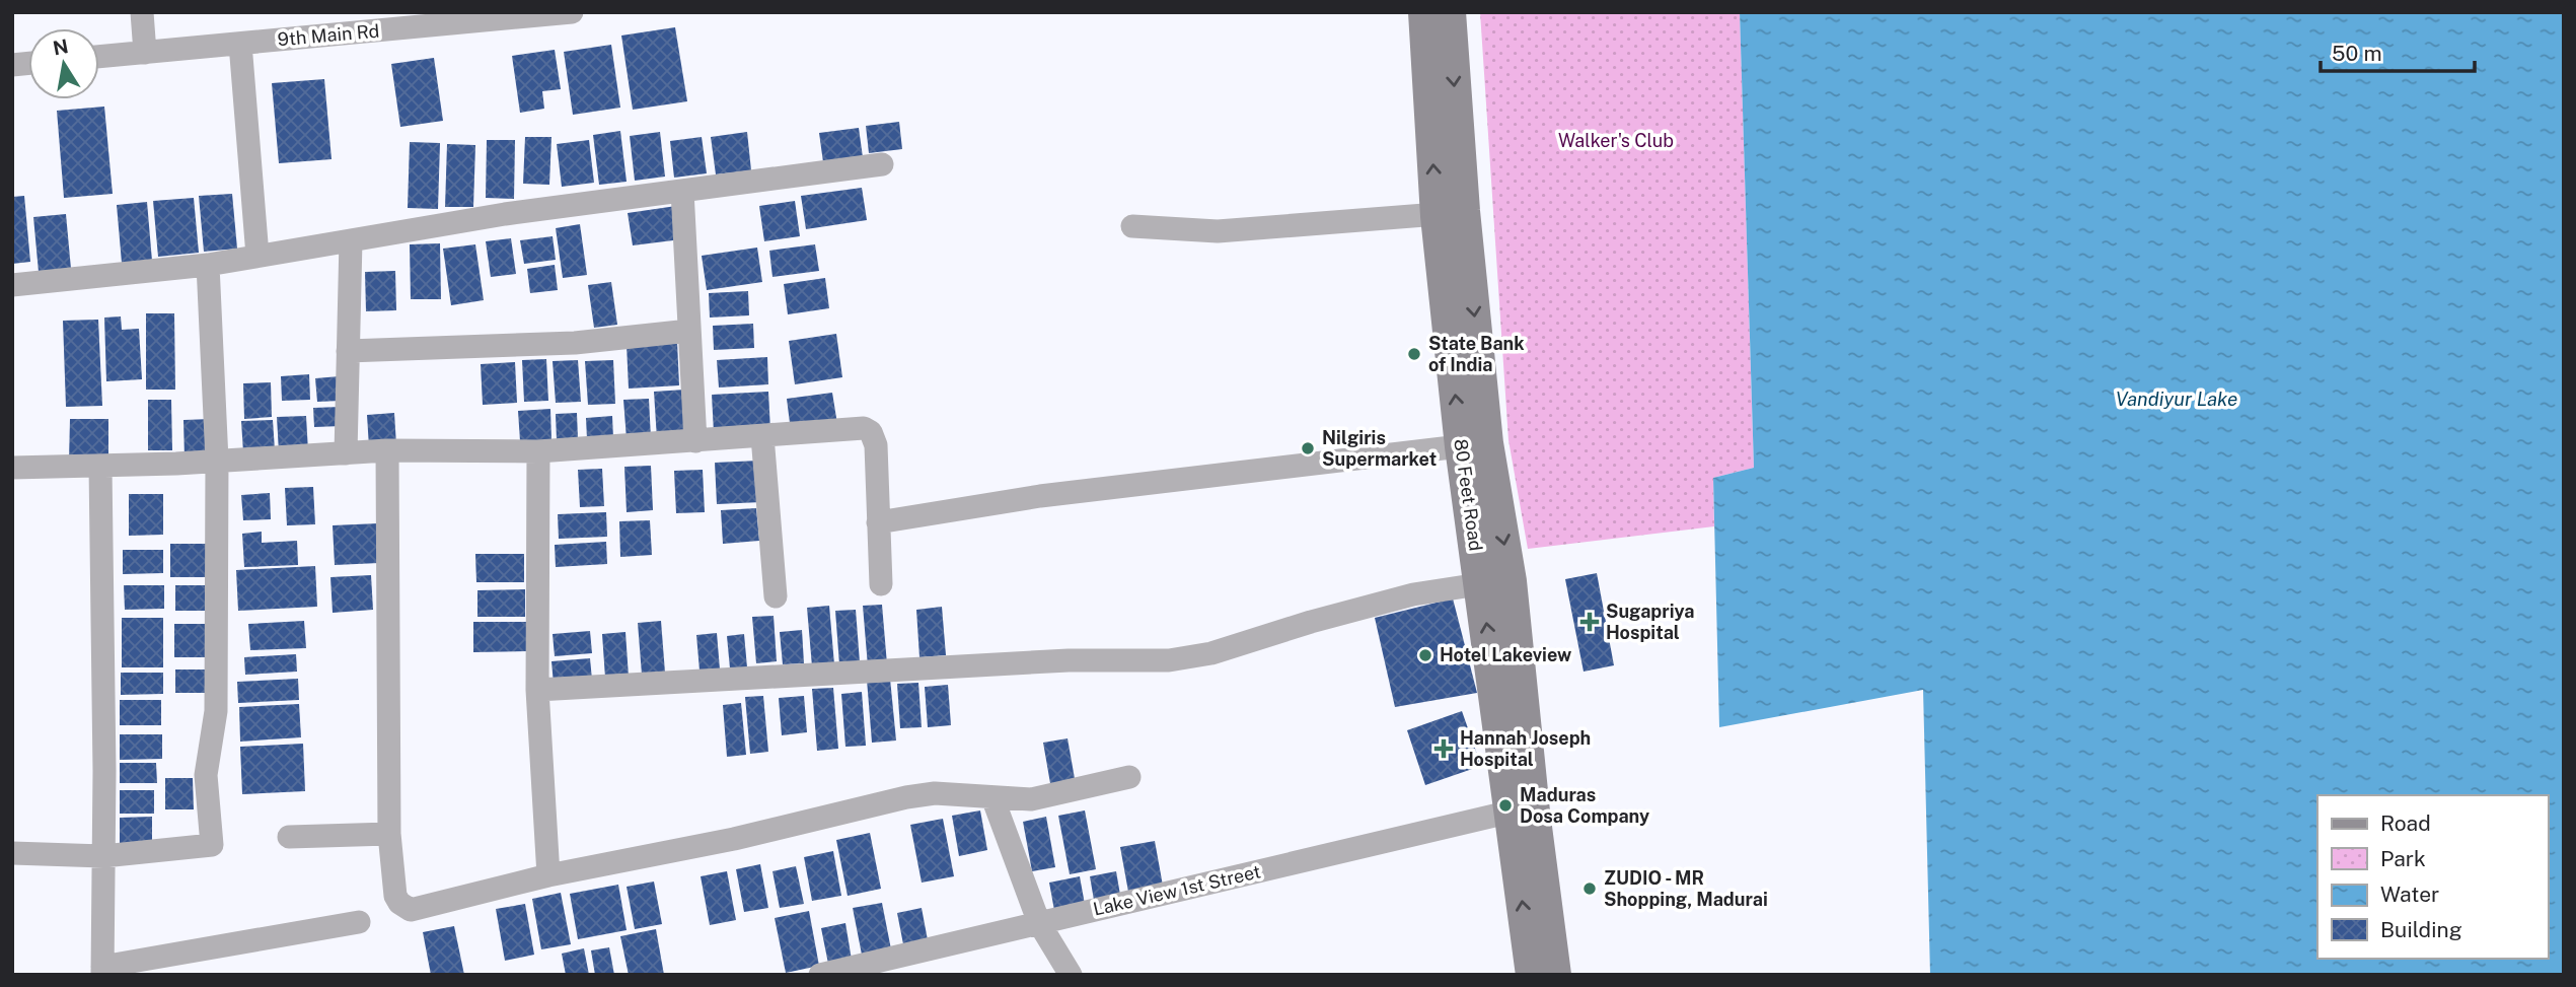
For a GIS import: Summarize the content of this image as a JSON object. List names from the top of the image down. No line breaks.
{"streets":{"main road":["80 Feet Road"],"street":["9th Main Rd","Lake View 1st Street"]},"crossings":[["80 Feet Road","Lake View 1st Street"]],"water":["Vandiyur Lake"],"parks":["Walker's Club"],"places":{"other":["State Bank of India","Nilgiris Supermarket","Hotel Lakeview","Maduras Dosa Company","ZUDIO - MR Shopping, Madurai"],"health":["Sugapriya Hospital","Hannah Joseph Hospital"]},"legend":["Road","Park","Water","Building"],"scale_bar":"50 m","north":"top"}
